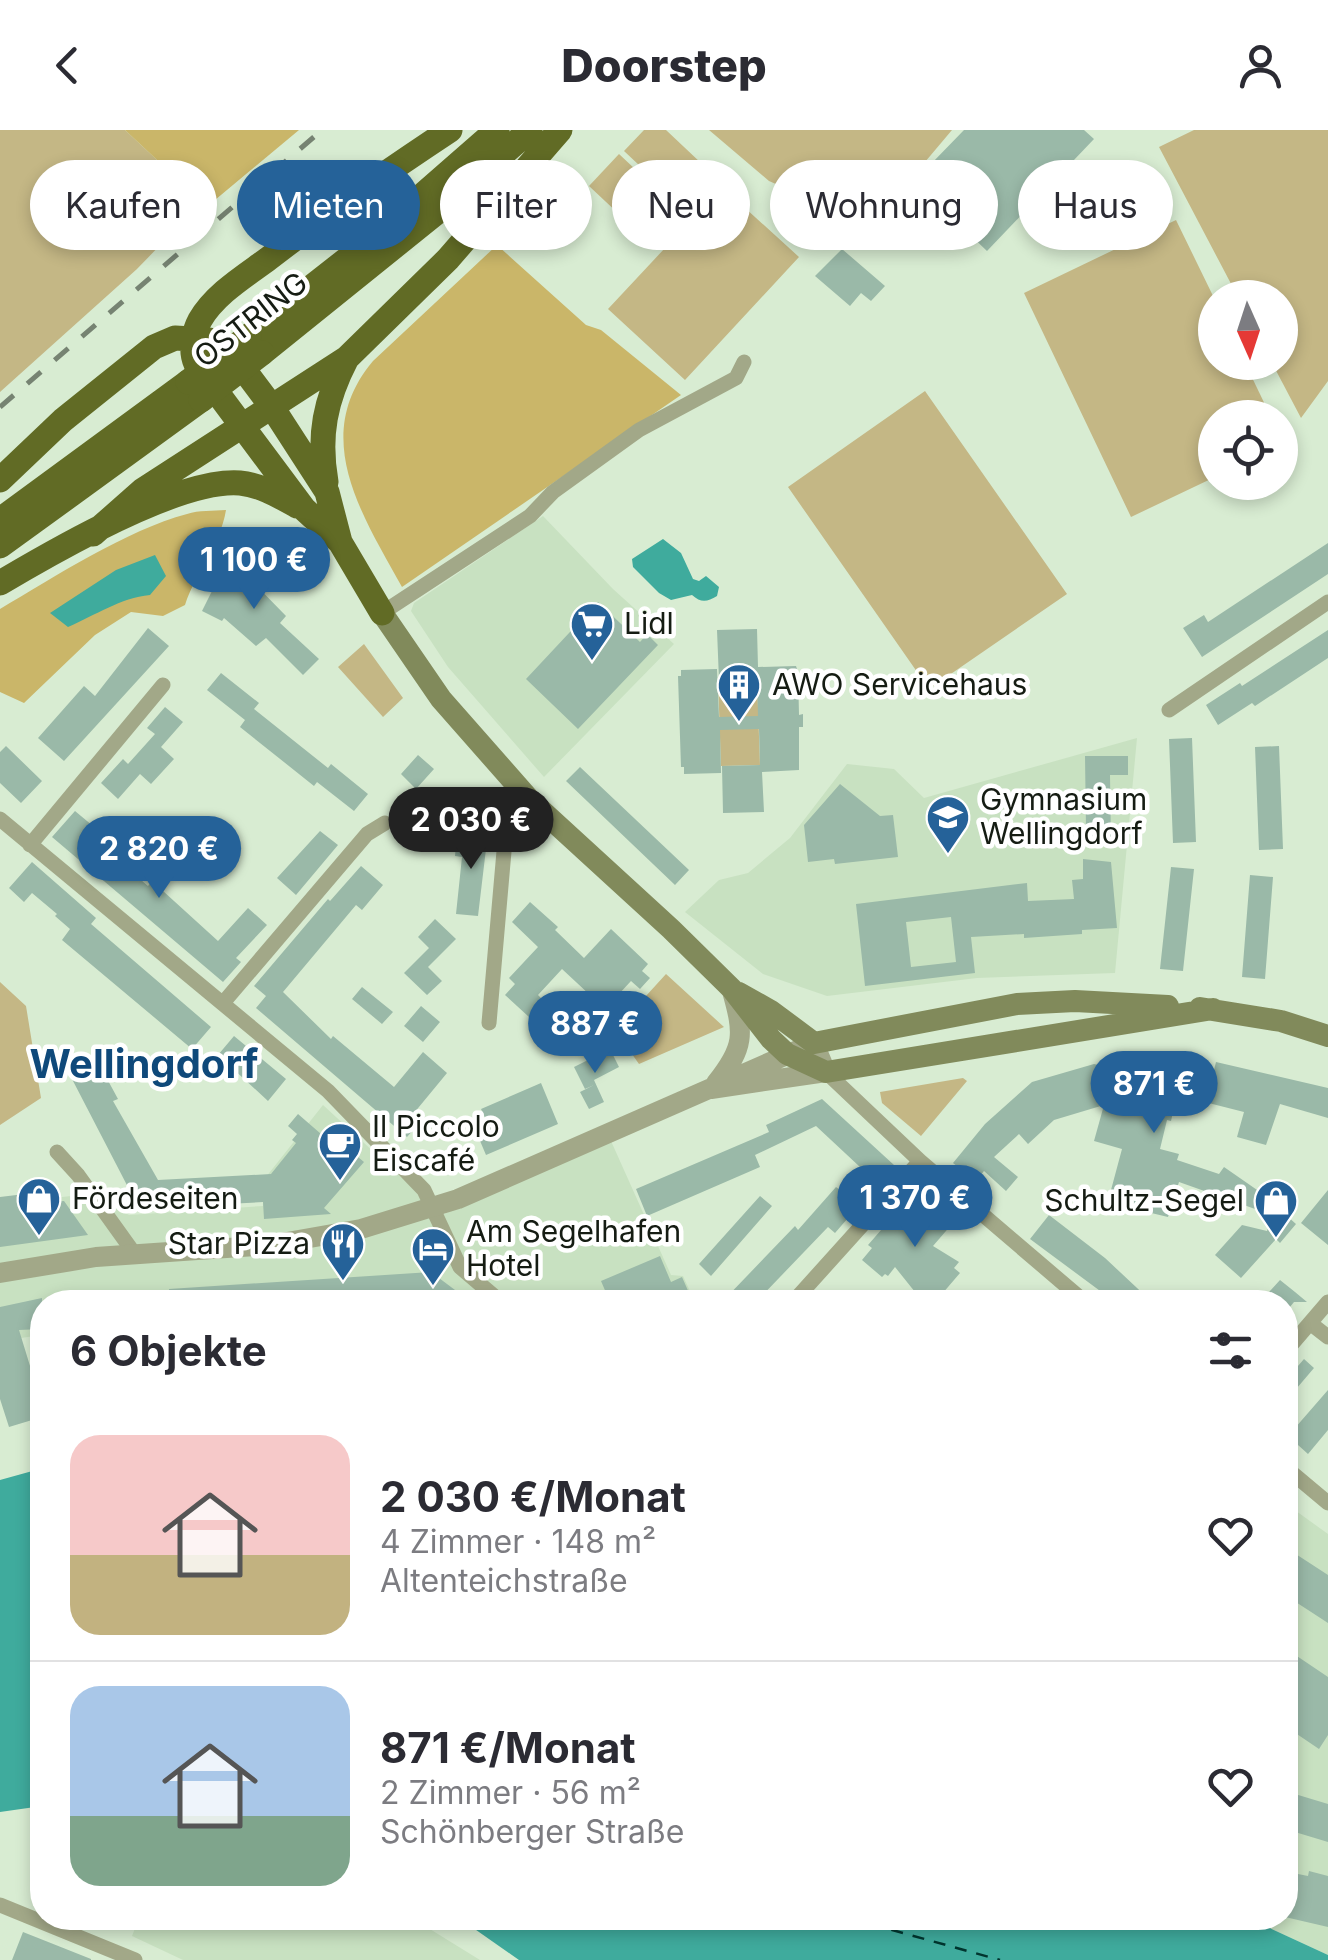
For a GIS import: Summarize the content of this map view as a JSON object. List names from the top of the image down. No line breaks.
{"streets":{"highway":["OSTRING"]},"districts":["Wellingdorf"],"places":{"supermarket":["Lidl"],"building":["AWO Servicehaus"],"school or university":["Gymnasium Wellingdorf"],"cafe":["Il Piccolo Eiscafé"],"shop":["Fördeseiten","Schultz-Segel"],"restaurant":["Star Pizza"],"hotel":["Am Segelhafen Hotel"]},"north":"bottom","page":{"header":"Doorstep","chip":["Kaufen","Mieten","Filter","Neu","Wohnung","Haus"],"price":["1 100 €","2 030 €","2 820 €","887 €","871 €","1 370 €"],"heading":"6 Objekte","list":[{"name":"2 030 €/Monat","note":"4 Zimmer · 148 m² · Altenteichstraße"},{"name":"871 €/Monat","note":"2 Zimmer · 56 m² · Schönberger Straße"}]}}
